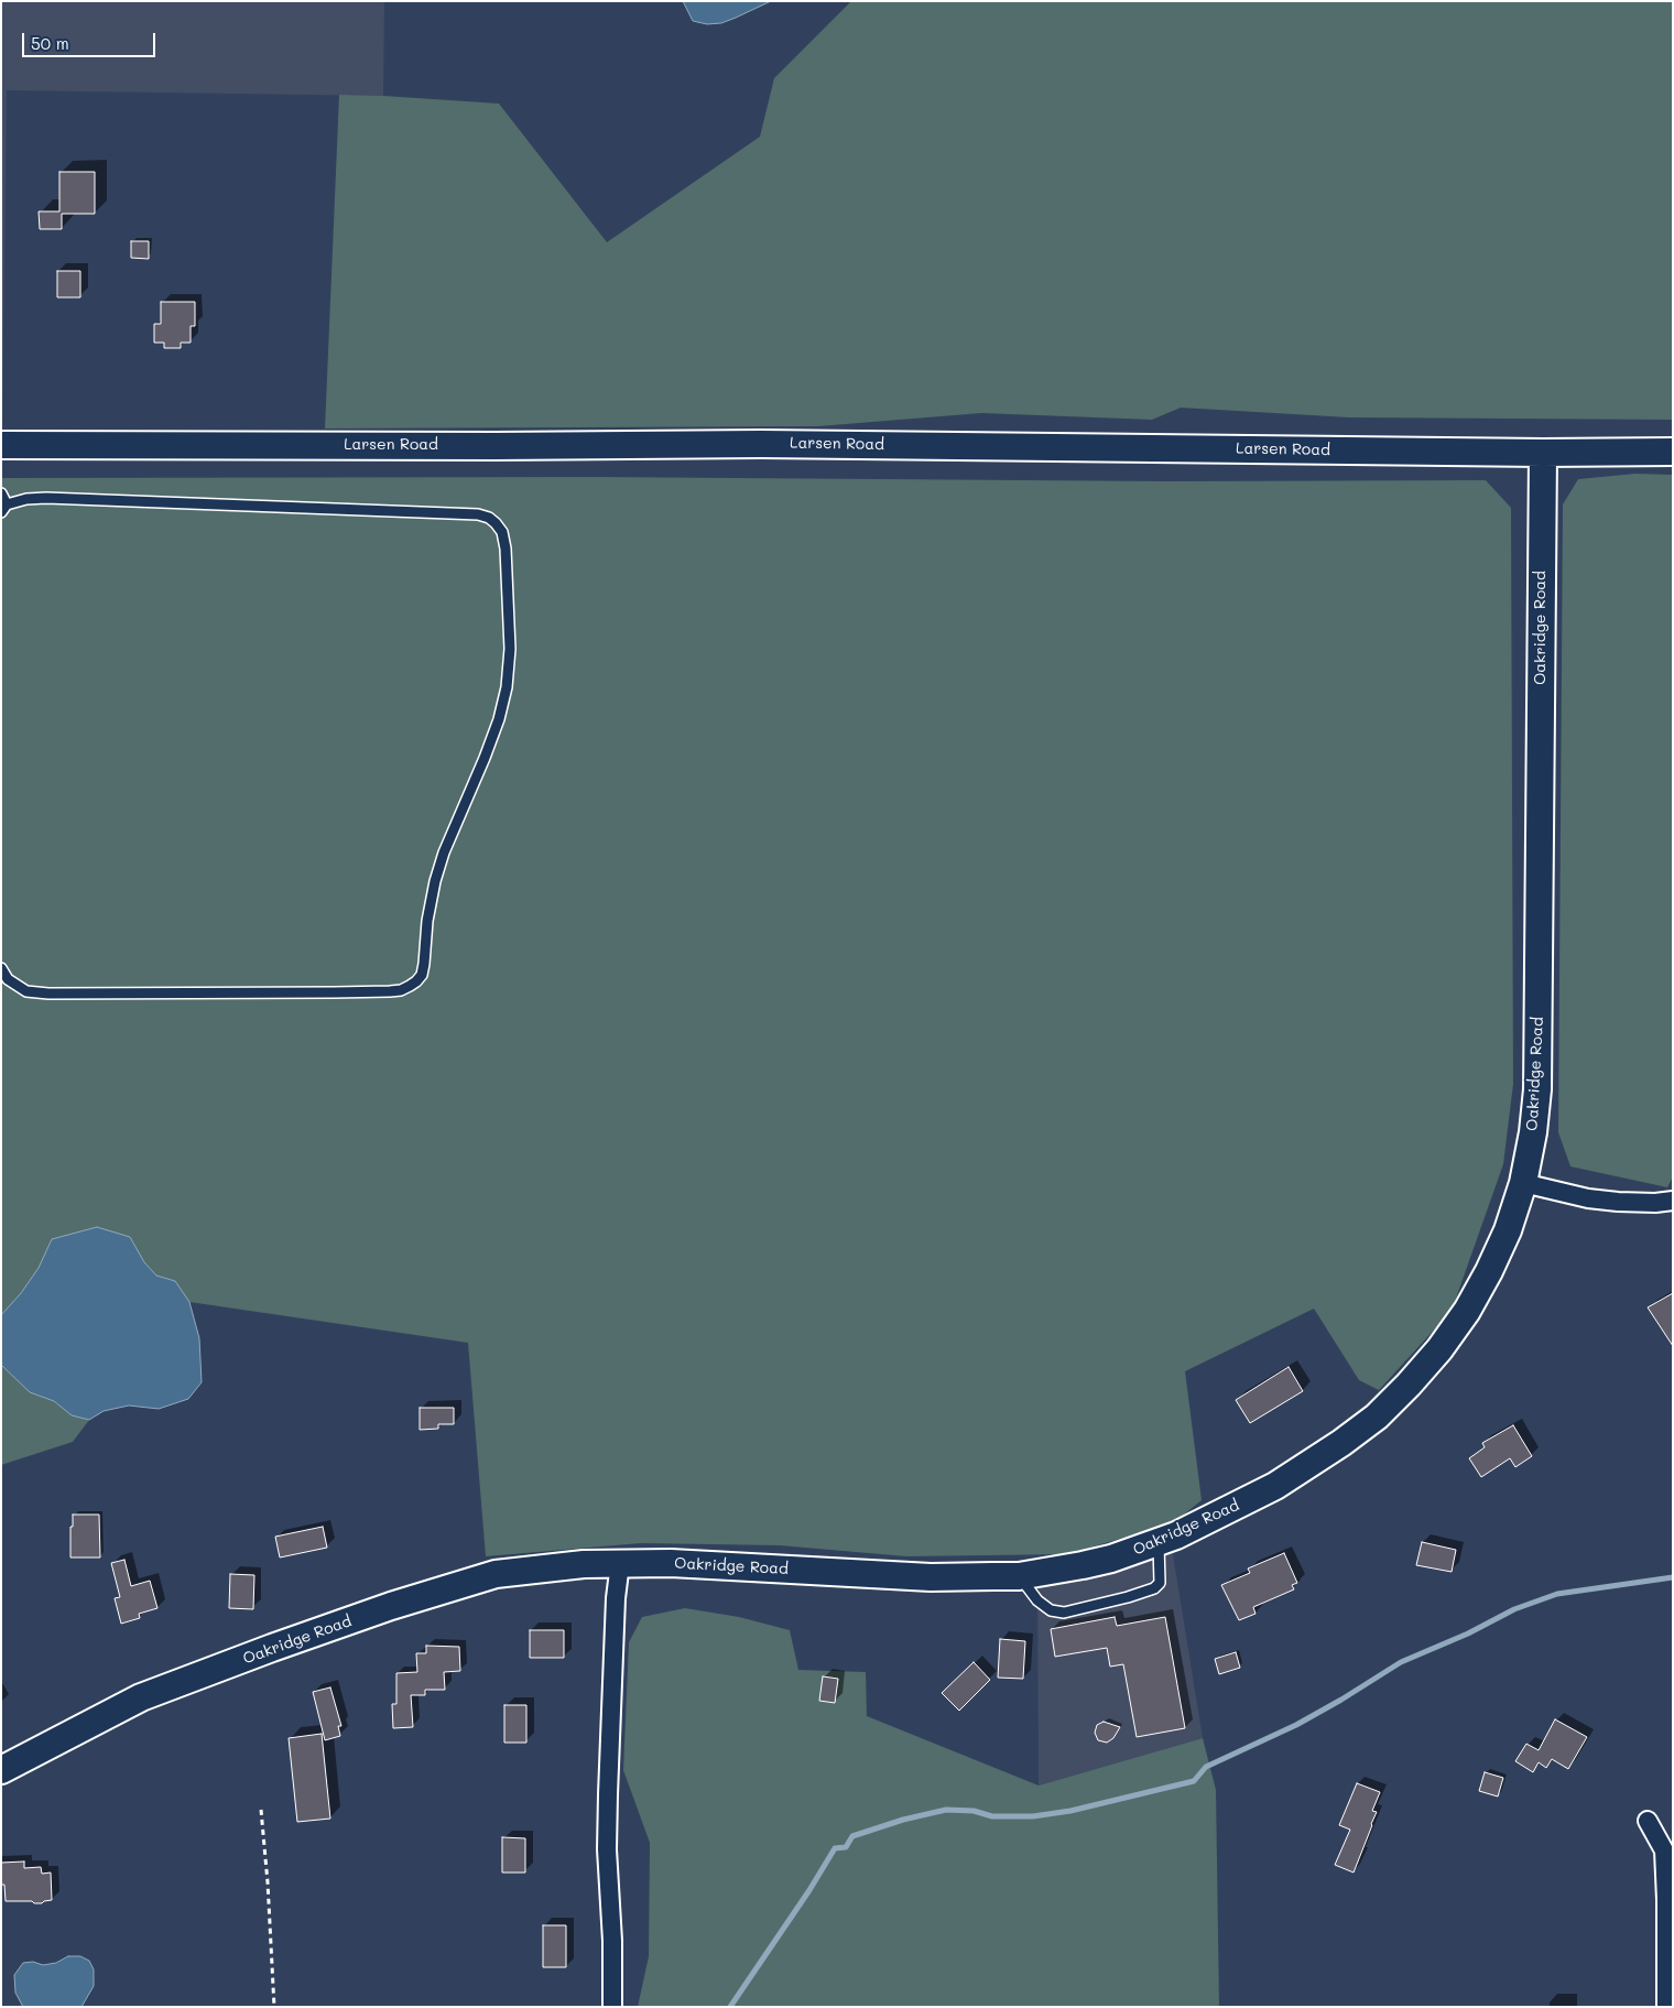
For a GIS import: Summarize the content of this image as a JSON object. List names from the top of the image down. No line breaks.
{"streets":{"street":["Larsen Road","Oakridge Road"]},"crossings":[["Larsen Road","Oakridge Road"]],"scale_bar":"50 m"}
